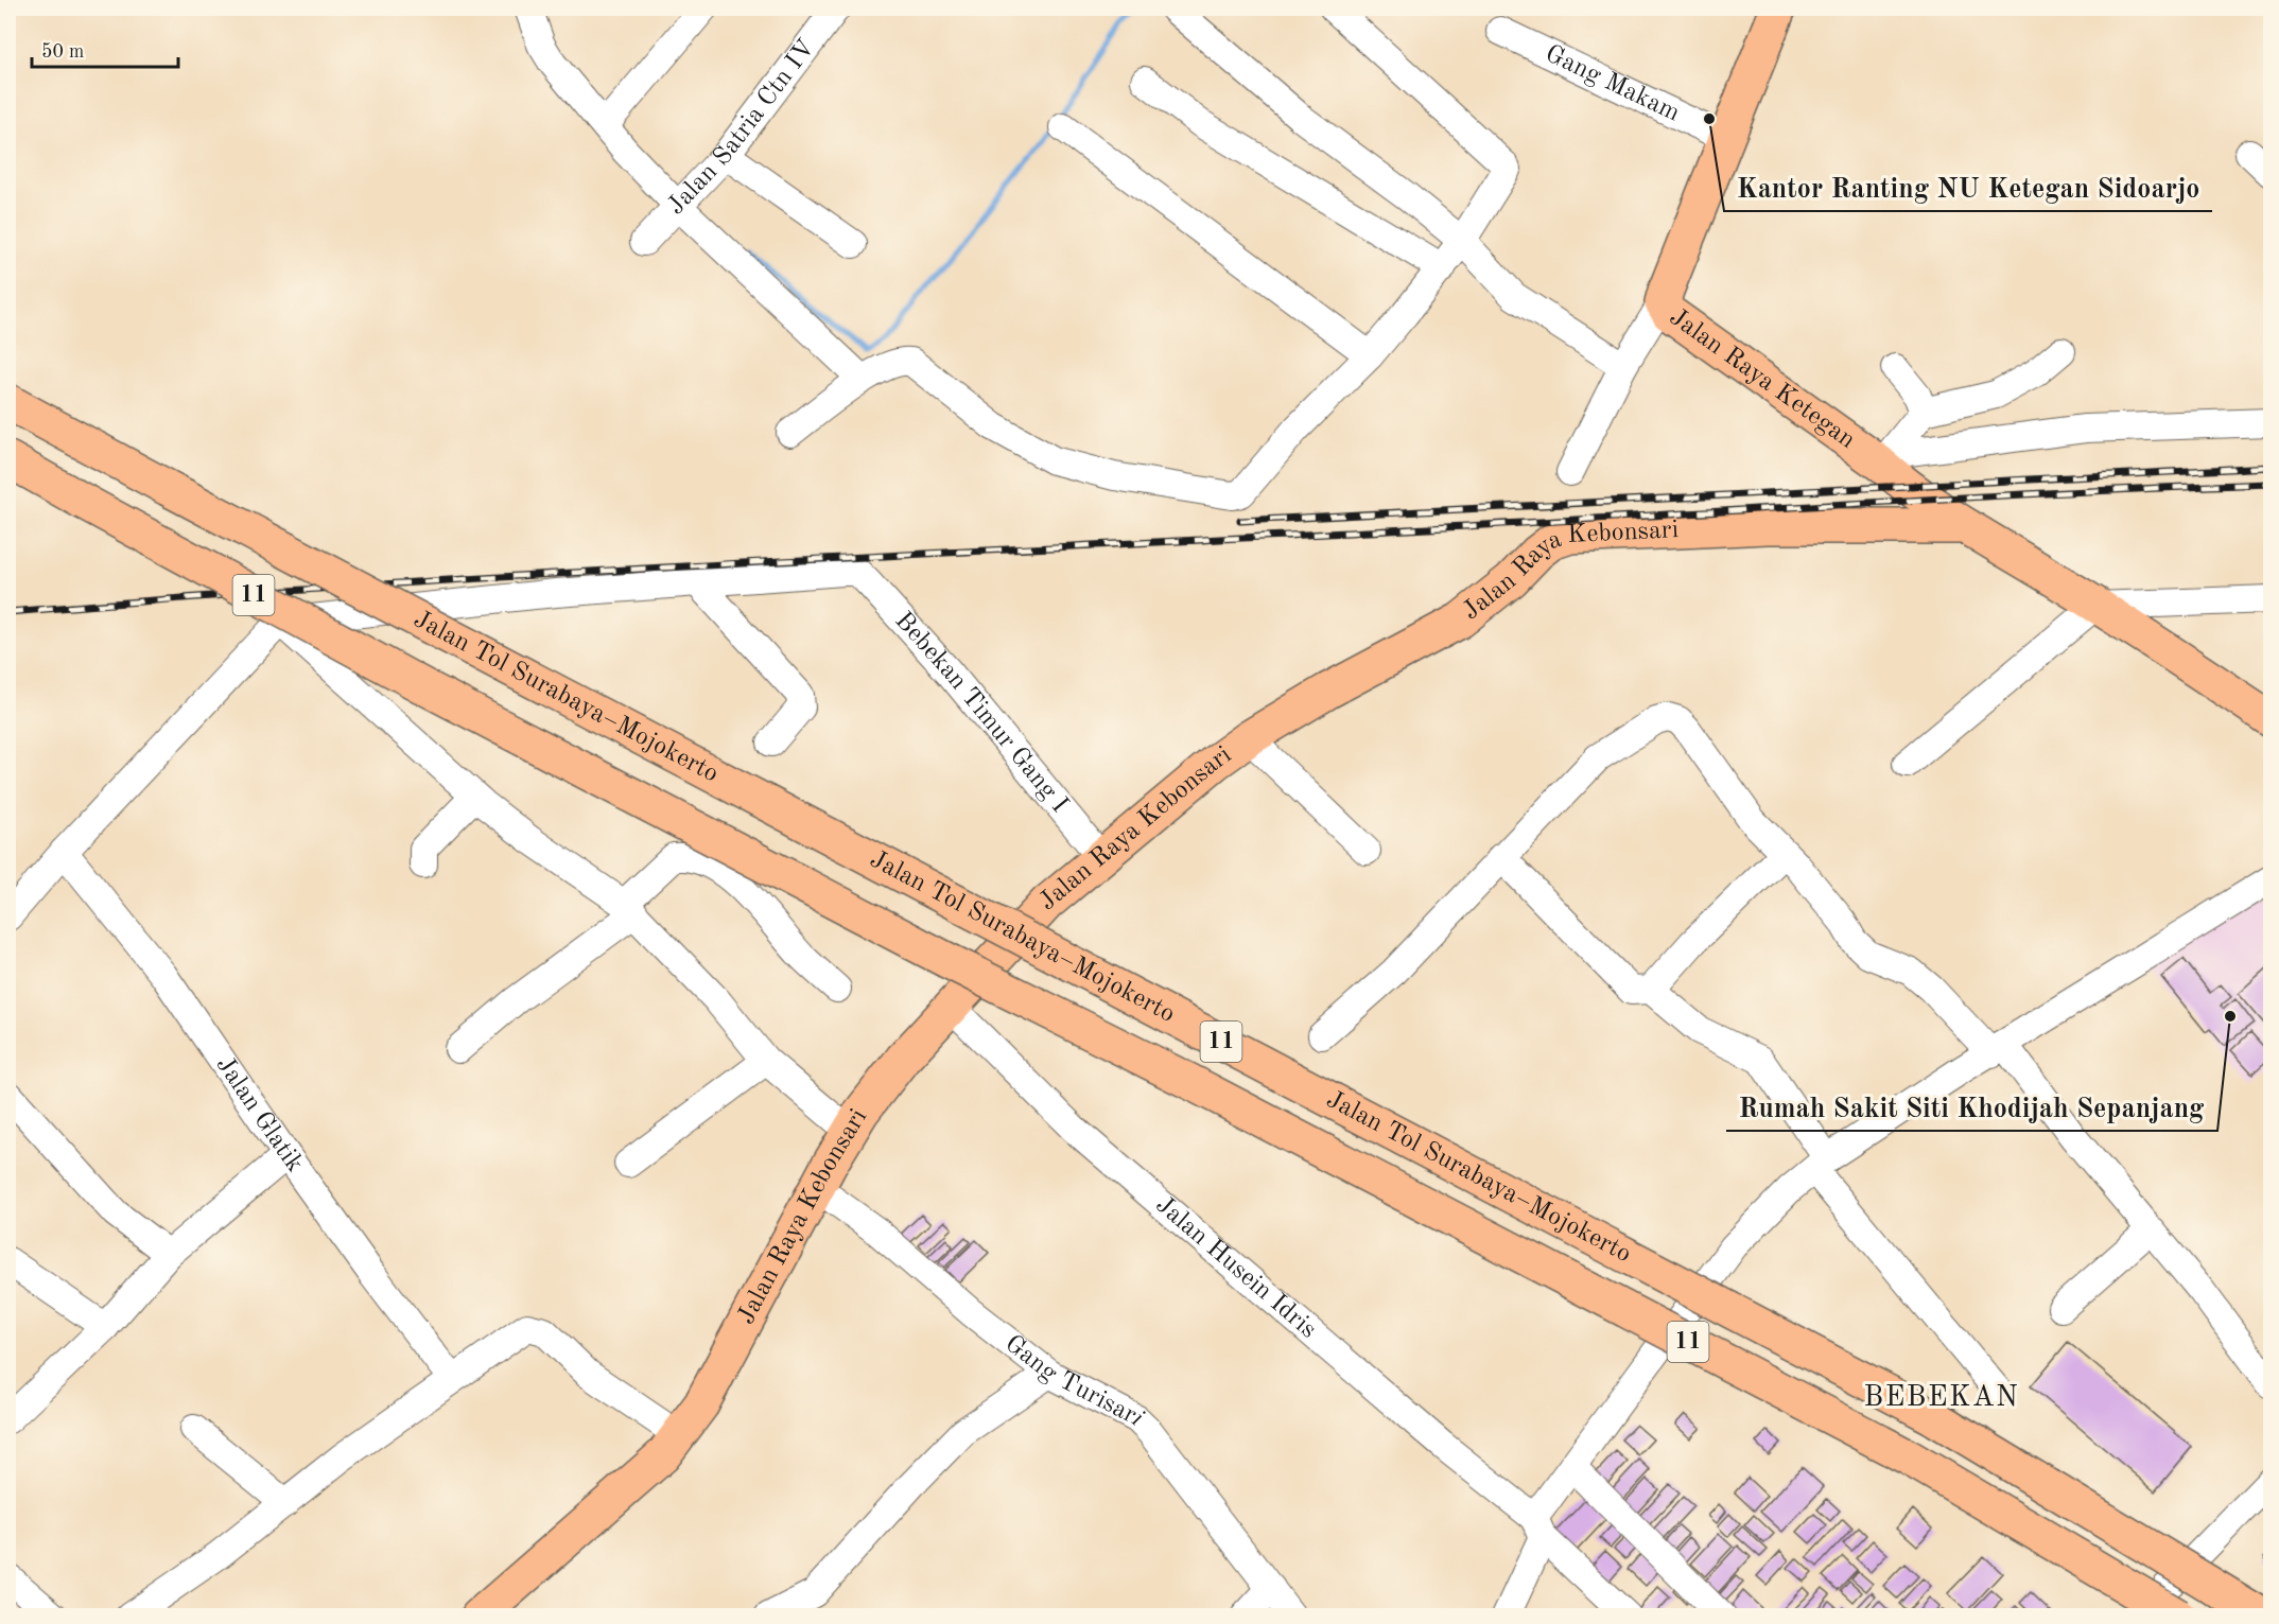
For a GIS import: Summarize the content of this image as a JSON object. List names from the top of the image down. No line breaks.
{"streets":{"main road":["Jalan Raya Ketegan","Jalan Raya Kebonsari","11","Jalan Tol Surabaya–Mojokerto"],"street":["Gang Makam","Jalan Satria Ctn IV","Bebekan Timur Gang I","Jalan Glatik","Jalan Husein Idris","Gang Turisari"]},"crossings":[["Gang Makam","Jalan Raya Ketegan"],["Jalan Raya Ketegan","Jalan Raya Kebonsari"],["Jalan Raya Kebonsari","Bebekan Timur Gang I"],["Jalan Raya Kebonsari","Jalan Husein Idris"],["Jalan Raya Kebonsari","Gang Turisari"],["11","Jalan Tol Surabaya–Mojokerto"]],"districts":["BEBEKAN"],"places":["Kantor Ranting NU Ketegan Sidoarjo","Rumah Sakit Siti Khodijah Sepanjang"],"scale_bar":"50 m"}
